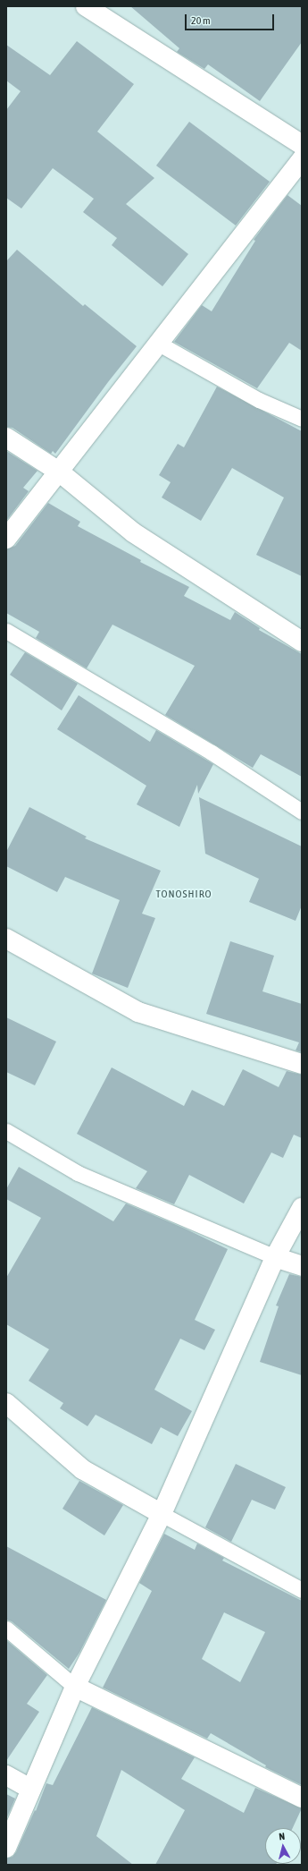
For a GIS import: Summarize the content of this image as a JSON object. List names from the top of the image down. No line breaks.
{"districts":["TONOSHIRO"],"scale_bar":"20 m","north":"top"}
